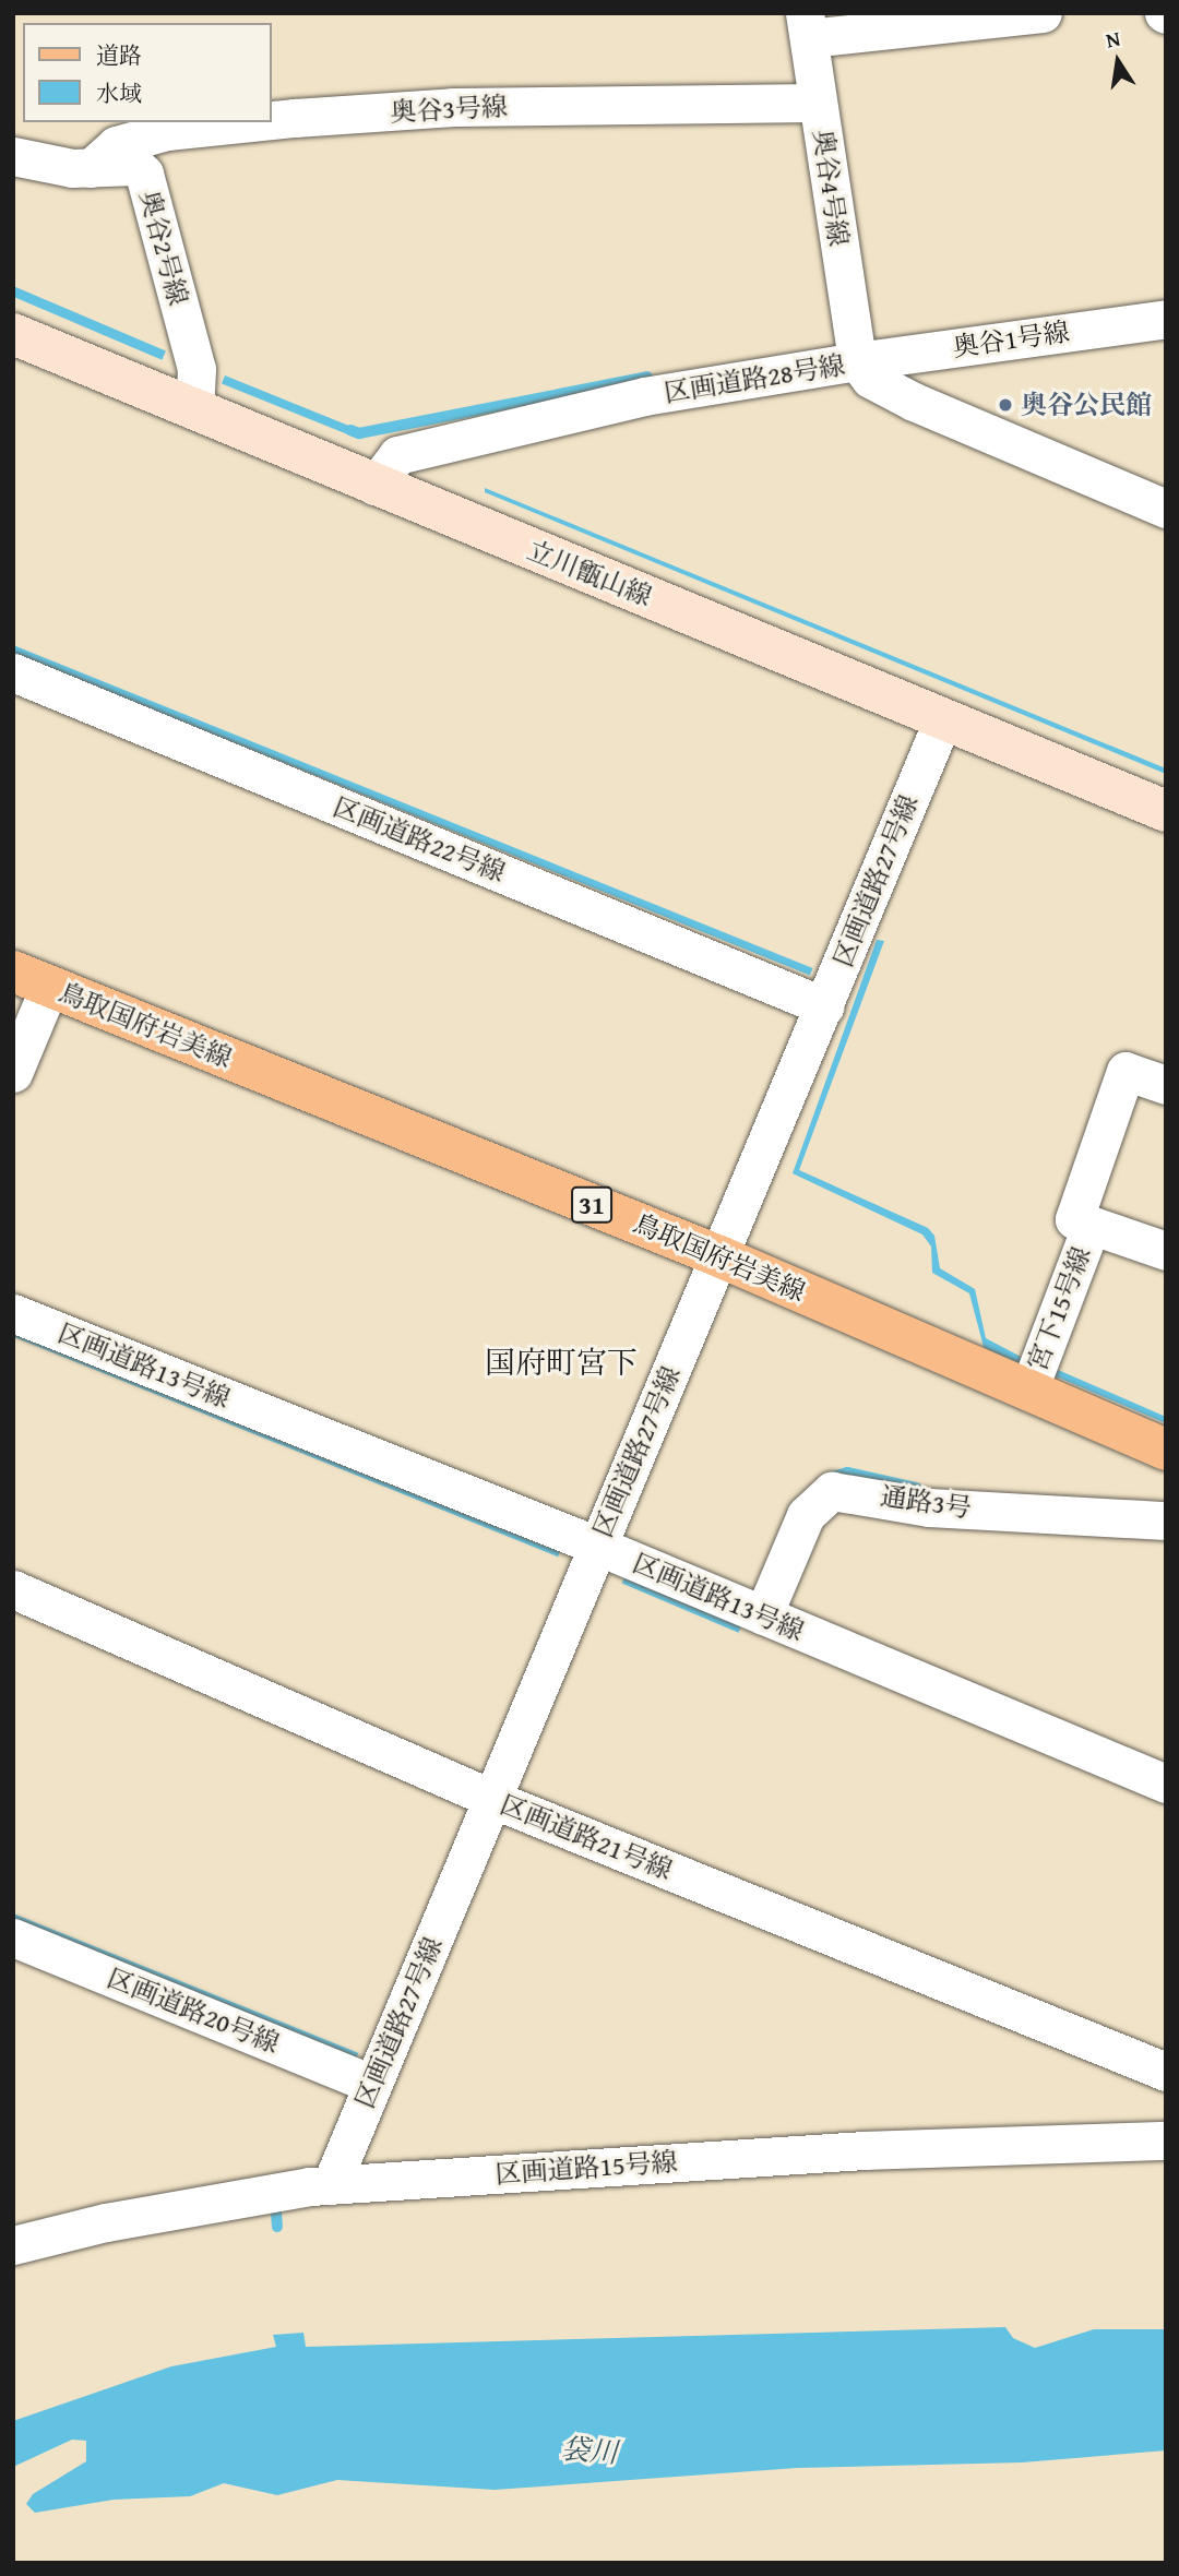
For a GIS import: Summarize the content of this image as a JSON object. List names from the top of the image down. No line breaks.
{"streets":{"main road":["鳥取国府岩美線","31"],"street":["奥谷3号線","奥谷4号線","奥谷2号線","奥谷1号線","区画道路28号線","立川甑山線","区画道路22号線","区画道路27号線","宮下15号線","区画道路13号線","通路3号","区画道路21号線","区画道路20号線","区画道路15号線"]},"crossings":[["奥谷3号線","奥谷4号線"],["奥谷3号線","奥谷2号線"],["奥谷4号線","奥谷1号線"],["奥谷4号線","区画道路28号線"],["奥谷2号線","立川甑山線"],["奥谷1号線","区画道路28号線"],["区画道路28号線","立川甑山線"],["立川甑山線","区画道路27号線"],["区画道路22号線","区画道路27号線"],["区画道路27号線","鳥取国府岩美線"],["区画道路27号線","区画道路13号線"],["区画道路27号線","区画道路21号線"],["区画道路27号線","区画道路20号線"],["区画道路27号線","区画道路15号線"],["鳥取国府岩美線","宮下15号線"],["区画道路13号線","通路3号"]],"districts":["国府町宮下"],"water":["袋川"],"places":["奥谷公民館"],"legend":["道路","水域"],"north":"top"}
